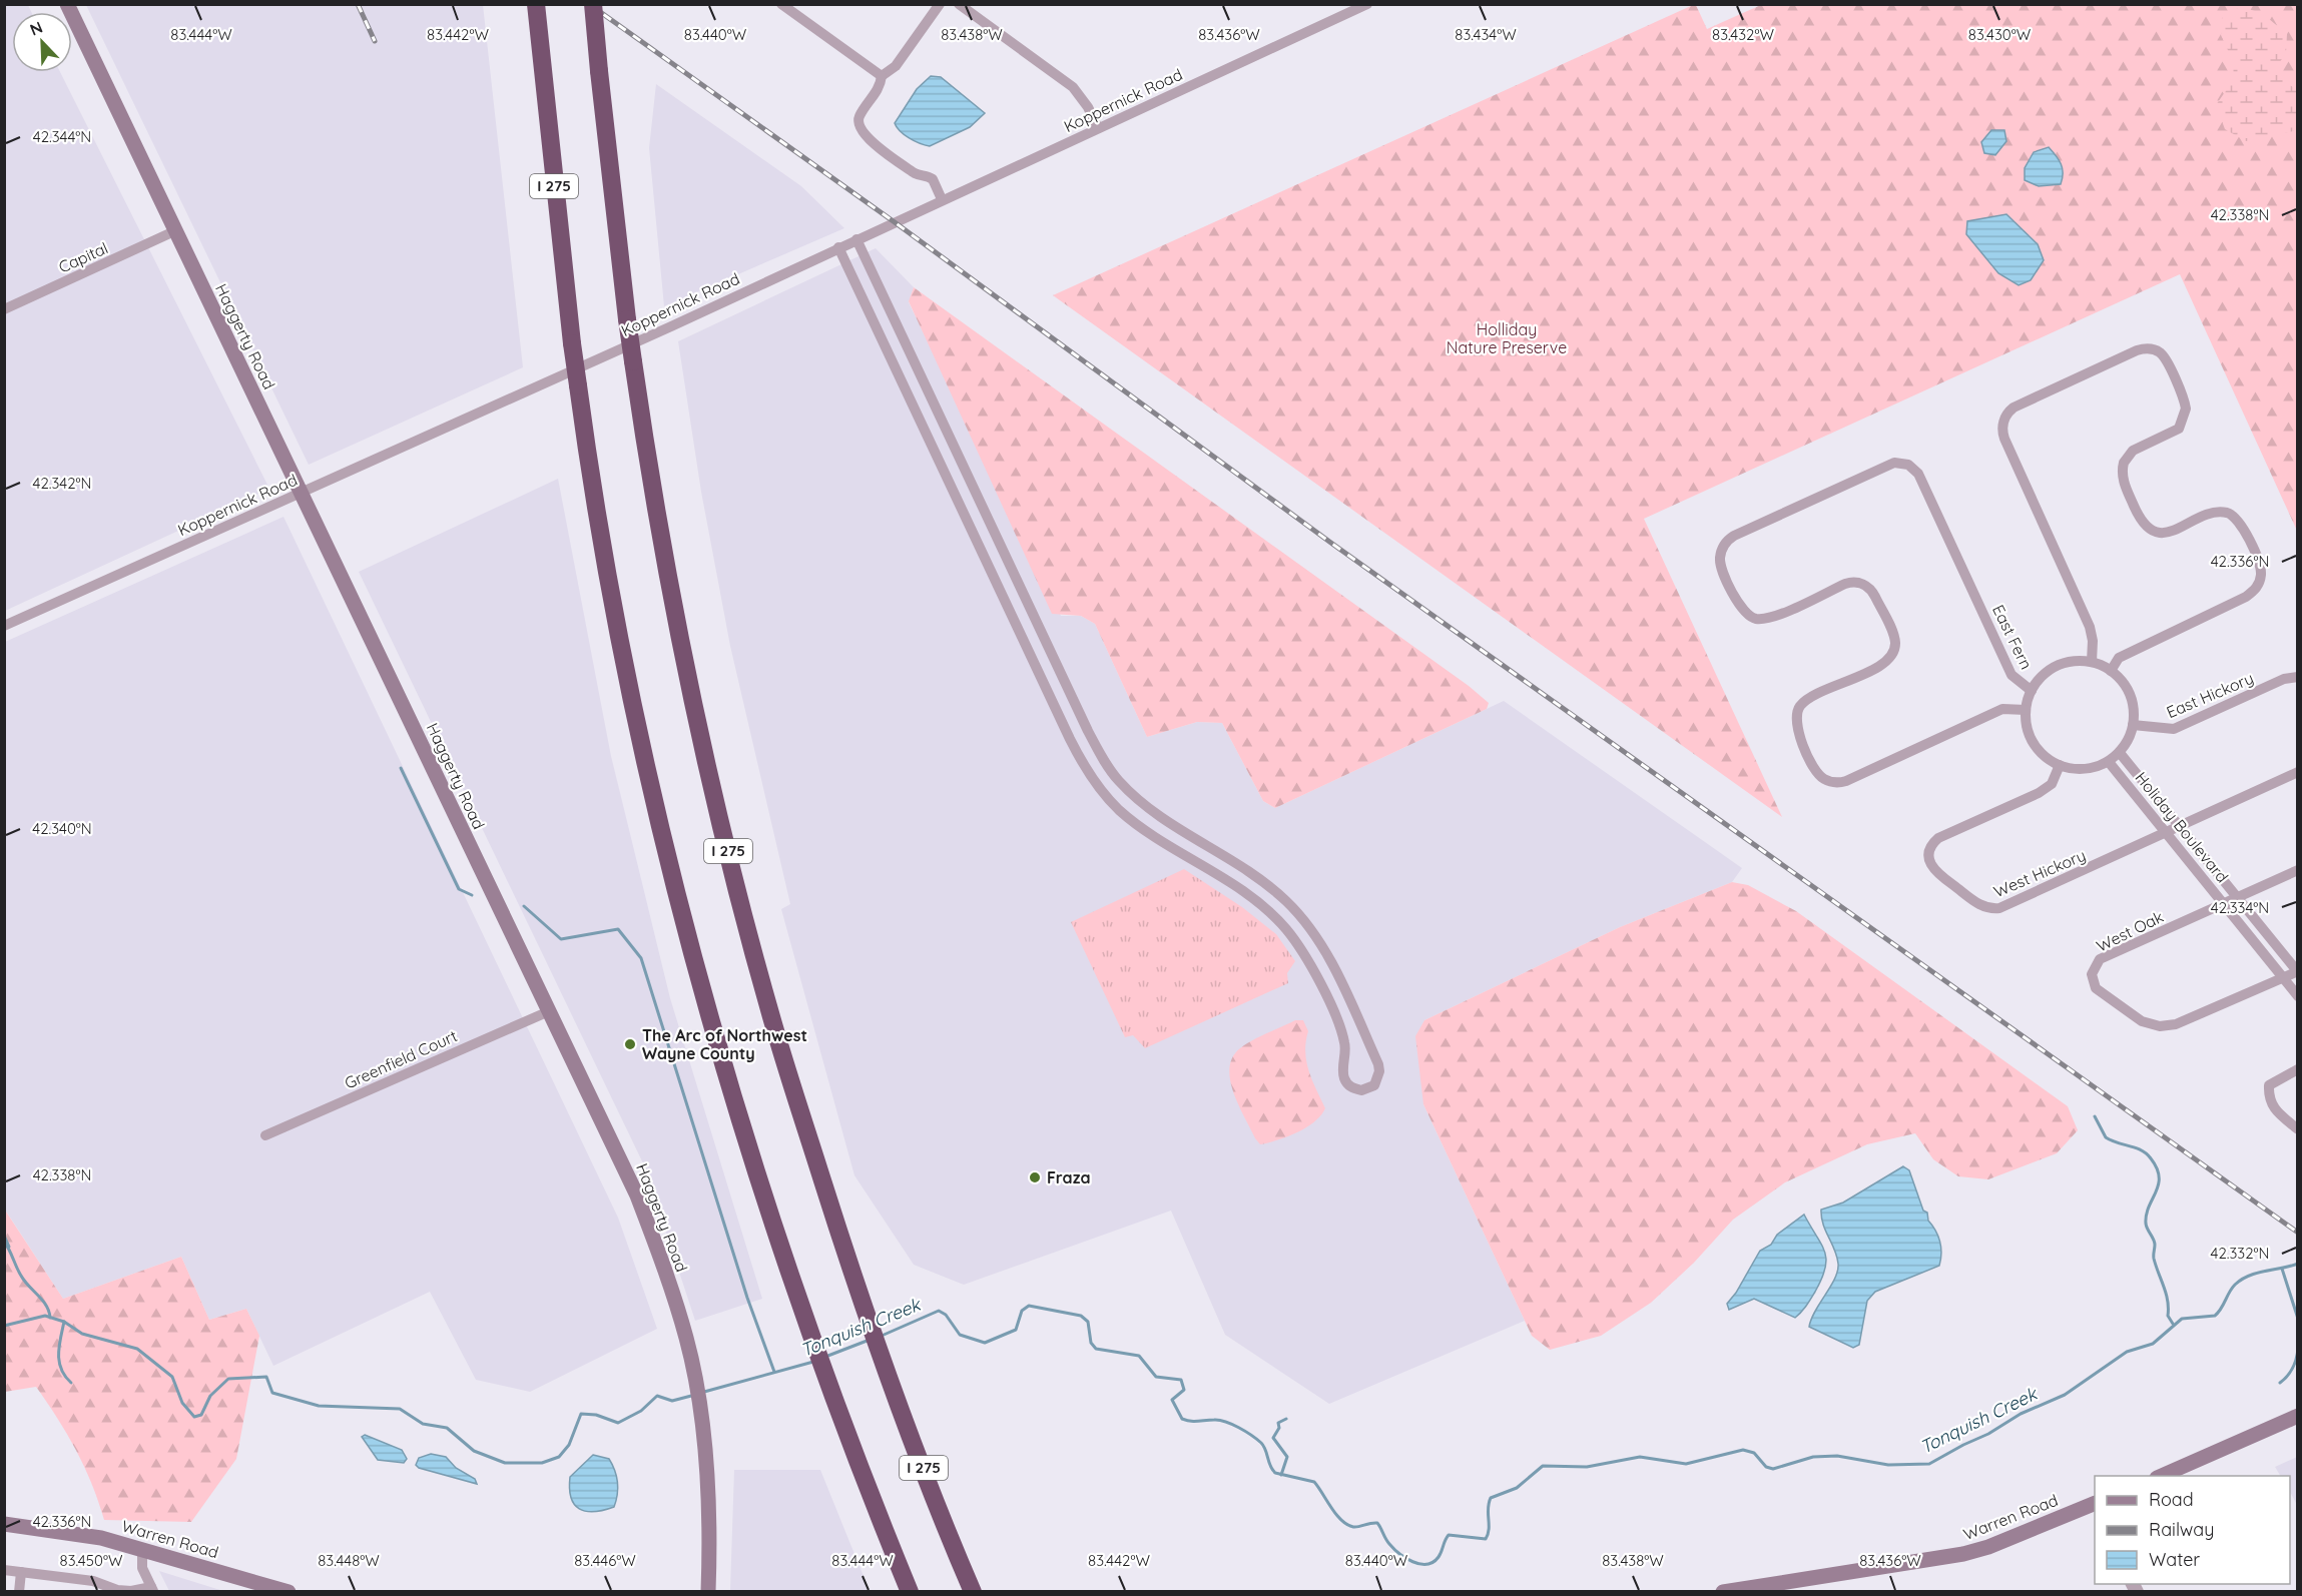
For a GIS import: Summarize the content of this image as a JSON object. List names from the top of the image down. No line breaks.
{"streets":{"highway":["I 275"],"main road":["Haggerty Road","Warren Road"],"street":["Koppernick Road","Capital","East Fern","East Hickory","Holiday Boulevard","West Hickory","West Oak","Greenfield Court"]},"crossings":[["Koppernick Road","Haggerty Road"],["Capital","Haggerty Road"],["Haggerty Road","Greenfield Court"],["East Fern","East Hickory"],["East Fern","Holiday Boulevard"],["East Fern","West Hickory"],["East Hickory","Holiday Boulevard"],["East Hickory","West Hickory"],["Holiday Boulevard","West Hickory"],["Holiday Boulevard","West Oak"]],"water":["Tonquish Creek"],"parks":["Holliday Nature Preserve"],"places":["The Arc of Northwest Wayne County","Fraza"],"legend":["Road","Railway","Water"],"north":"top left","coordinates":["83.444°W","83.442°W","83.440°W","83.438°W","83.436°W","83.434°W","83.432°W","83.430°W","42.344°N","42.338°N","42.342°N","42.336°N","42.340°N","42.334°N","42.332°N","83.450°W","83.448°W","83.446°W"]}
